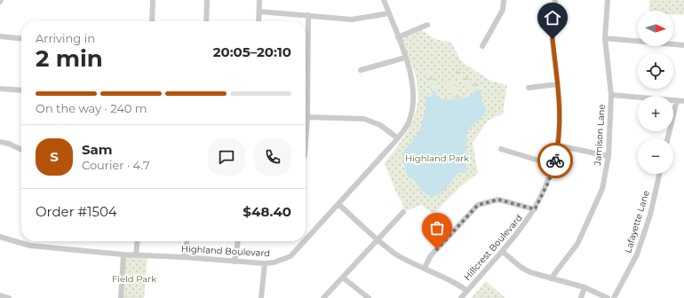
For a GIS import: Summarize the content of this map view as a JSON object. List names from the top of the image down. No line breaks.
{"streets":{"street":["Jamison Lane","Lafayette Lane","Hillcrest Boulevard","Highland Boulevard"]},"parks":["Highland Park","Field Park"],"north":"right","page":{"map_buttons":["+","−"],"heading":["2 min","Arriving in","20:05–20:10"],"panel":["Sam","Courier · 4.7","Order #1504","$48.40"],"bar":"On the way · 240 m","round":"S"}}
